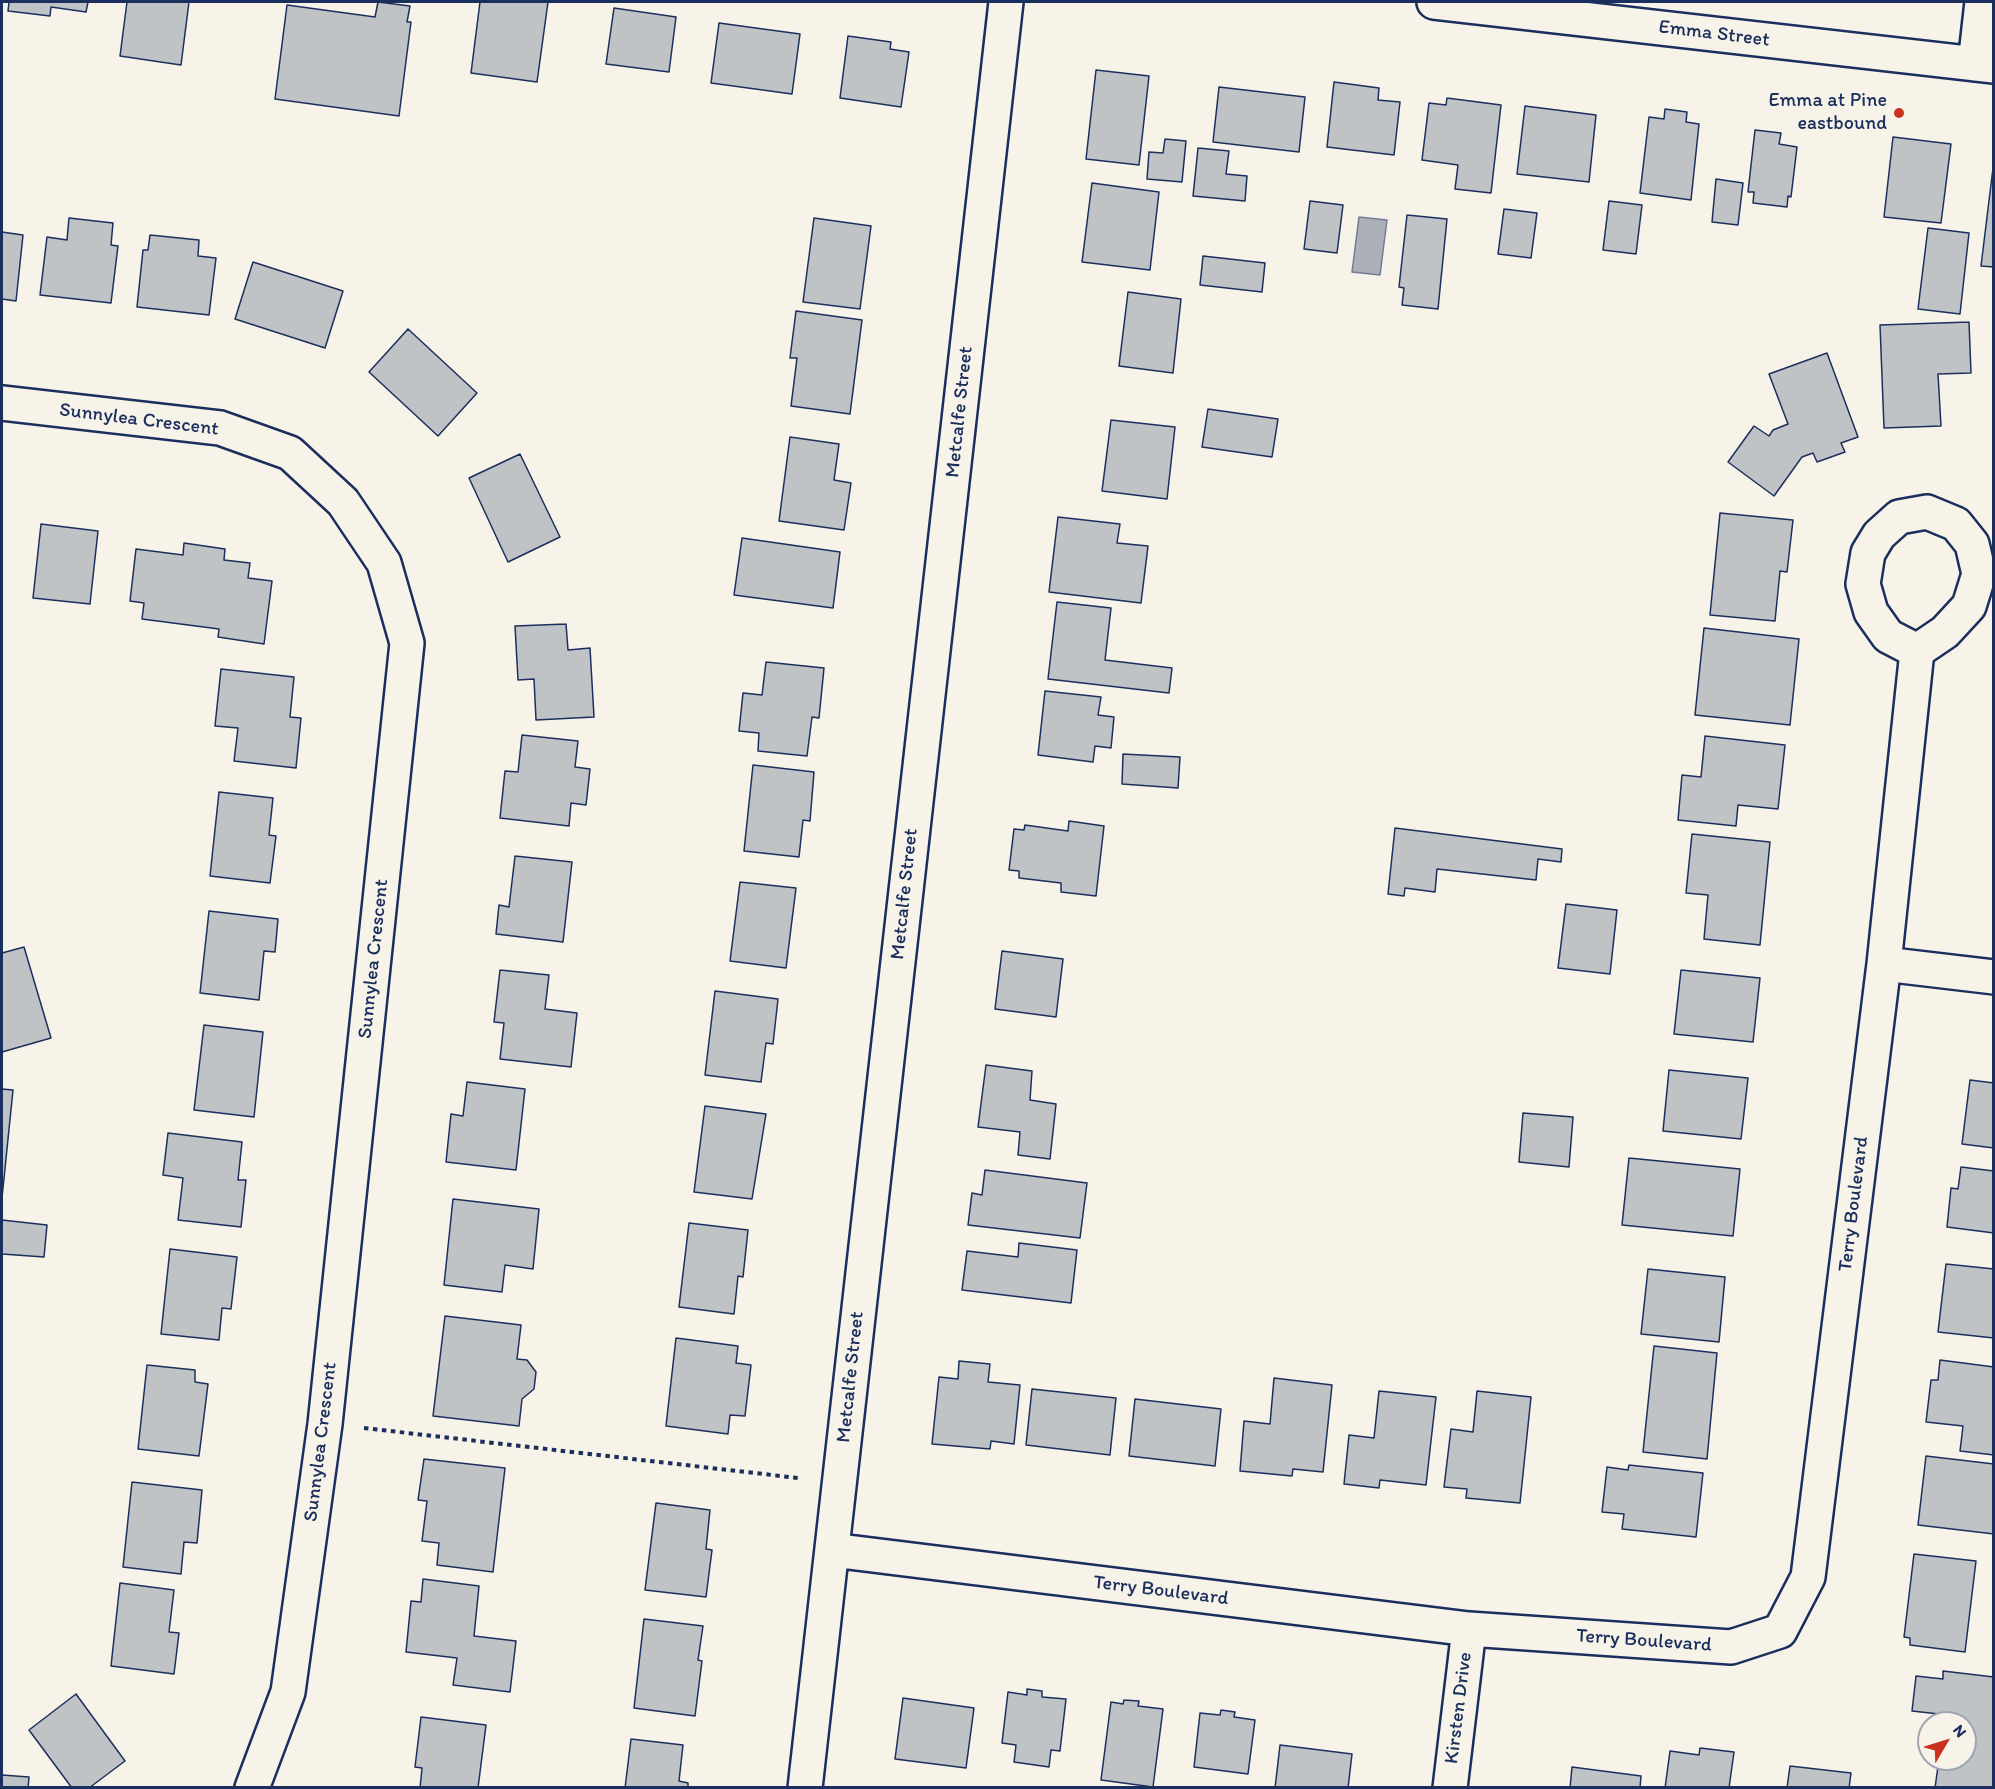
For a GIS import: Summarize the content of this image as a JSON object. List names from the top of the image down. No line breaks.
{"streets":{"street":["Emma Street","Metcalfe Street","Sunnylea Crescent","Terry Boulevard","Kirsten Drive"]},"crossings":[["Metcalfe Street","Terry Boulevard"],["Terry Boulevard","Kirsten Drive"]],"places":["Emma at Pine eastbound"],"north":"top right"}
